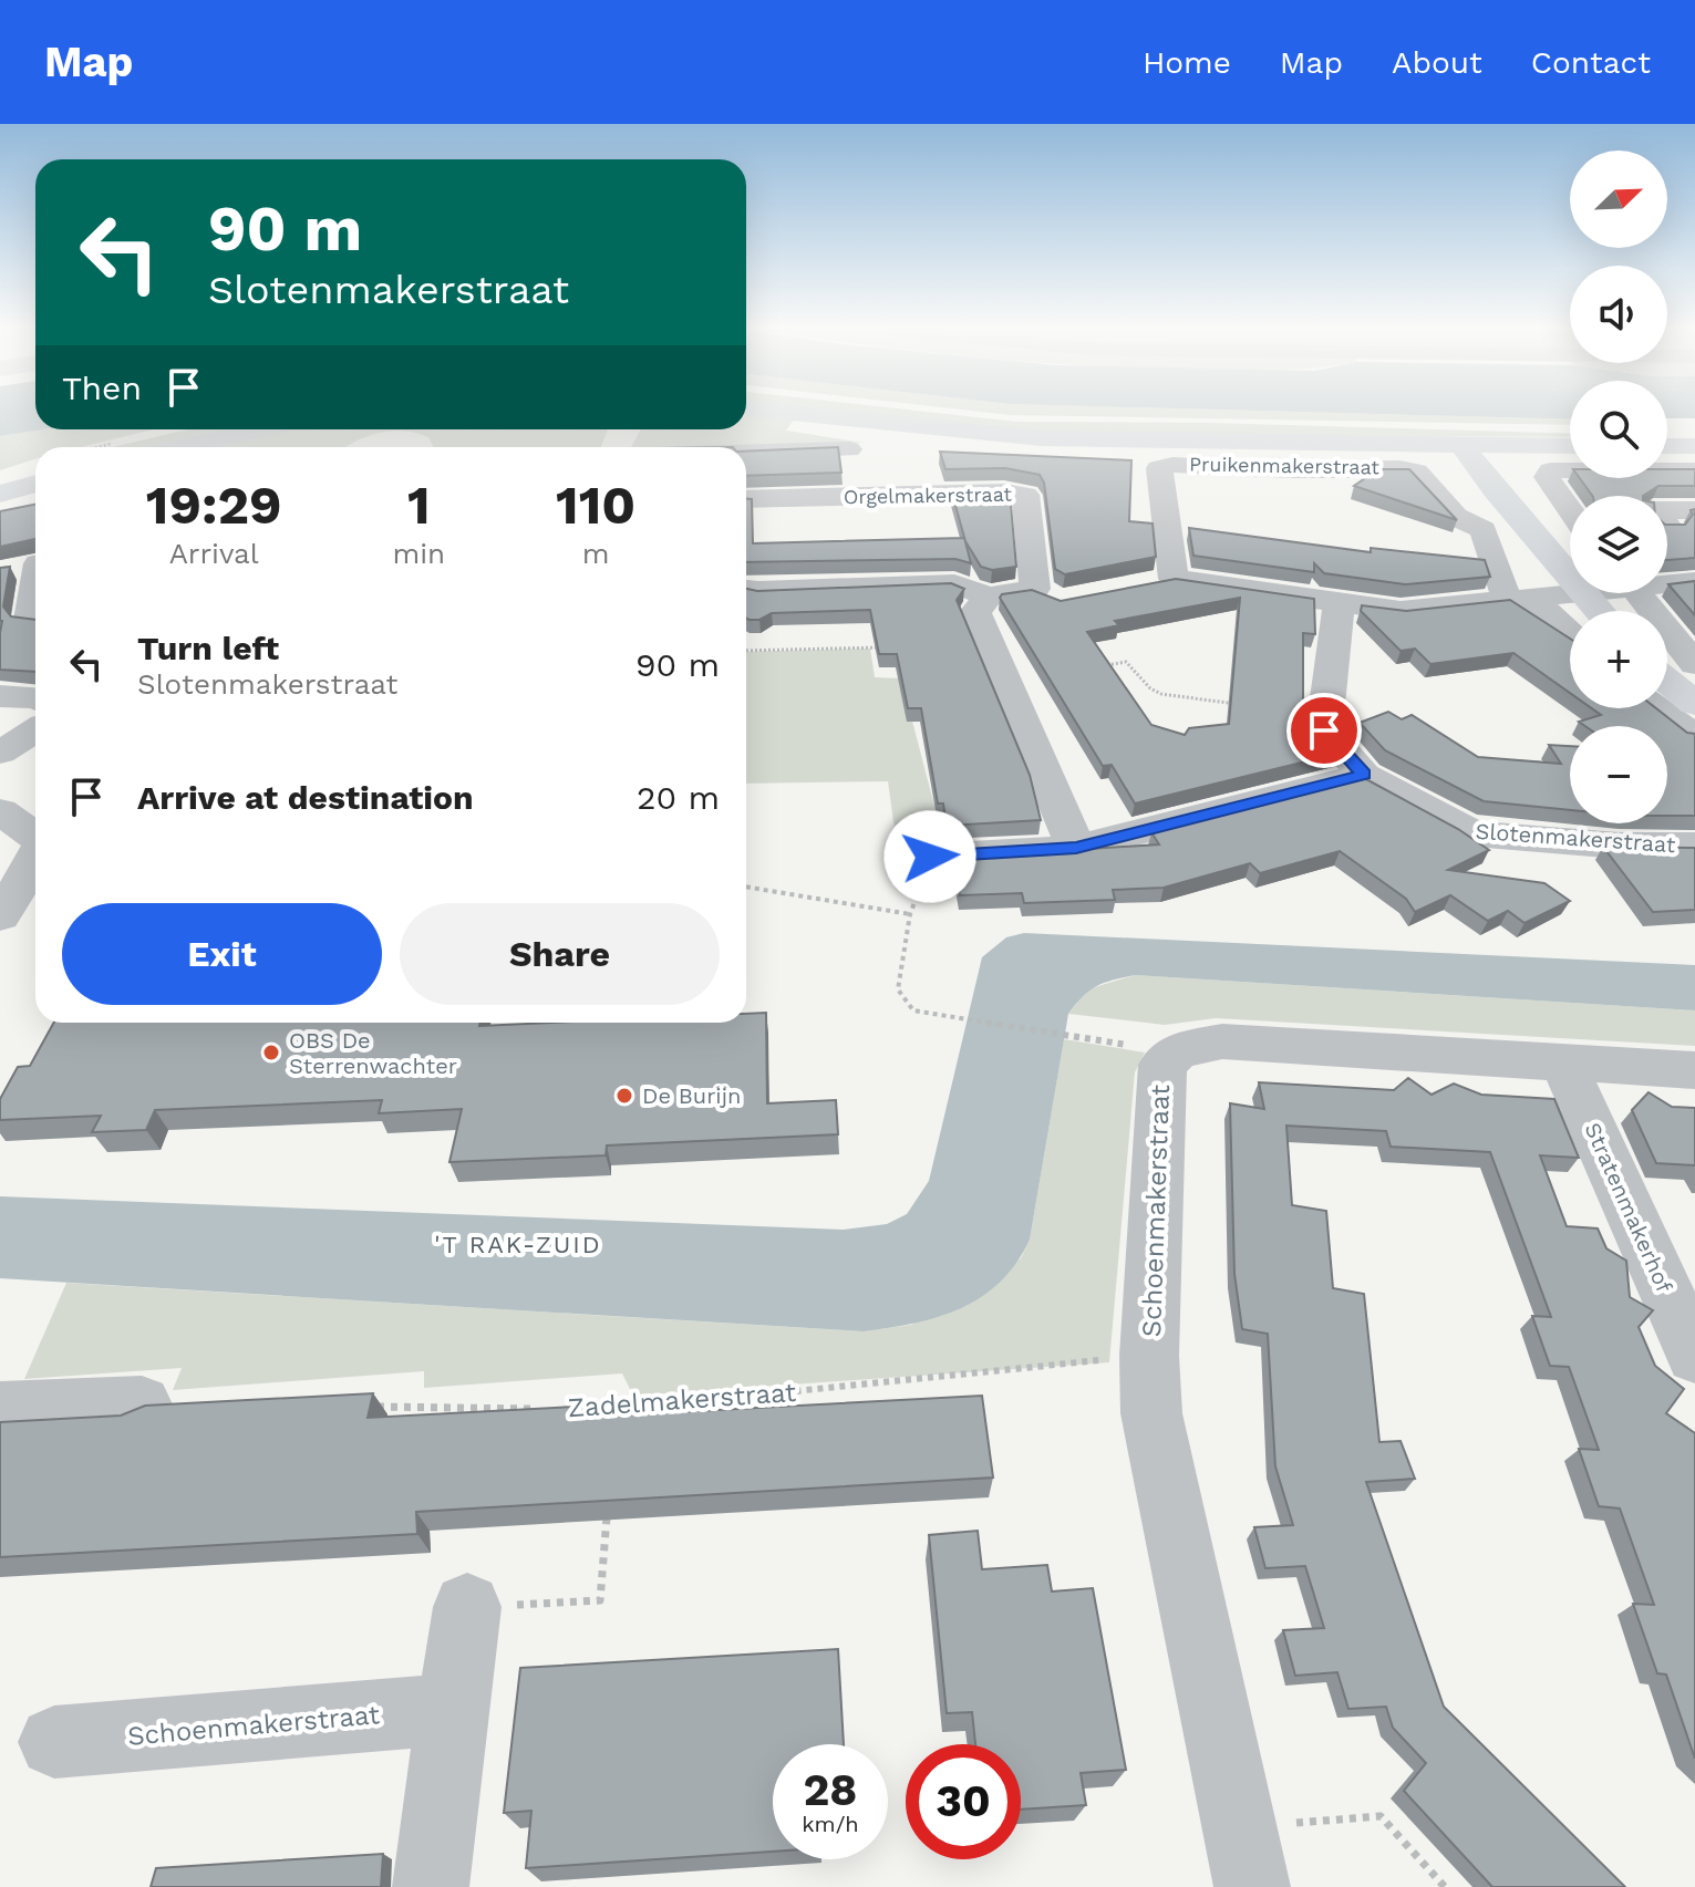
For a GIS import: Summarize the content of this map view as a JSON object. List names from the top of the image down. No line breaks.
{"streets":{"street":["Pruikenmakerstraat","Orgelmakerstraat","Slotenmakerstraat","Stratenmakerhof","Schoenmakerstraat"],"path":["Zadelmakerstraat"]},"crossings":[["Pruikenmakerstraat","Slotenmakerstraat"],["Stratenmakerhof","Schoenmakerstraat"],["Schoenmakerstraat","Zadelmakerstraat"]],"districts":["'T RAK-ZUID"],"places":["OBS De Sterrenwachter","De Burijn"],"north":"top right","page":{"header":"Map","nav":["Home","Map","About","Contact"],"map_buttons":["+","−"],"turn":["90 m","Slotenmakerstraat"],"then":"Then","eta":["19:29","Arrival","1","min","110","m"],"list":[{"name":"Turn left","note":"Slotenmakerstraat","value":"90 m"},{"name":"Arrive at destination","value":"20 m"}],"buttons":["Exit","Share"],"speed":"28 km/h","limit":"30"}}
